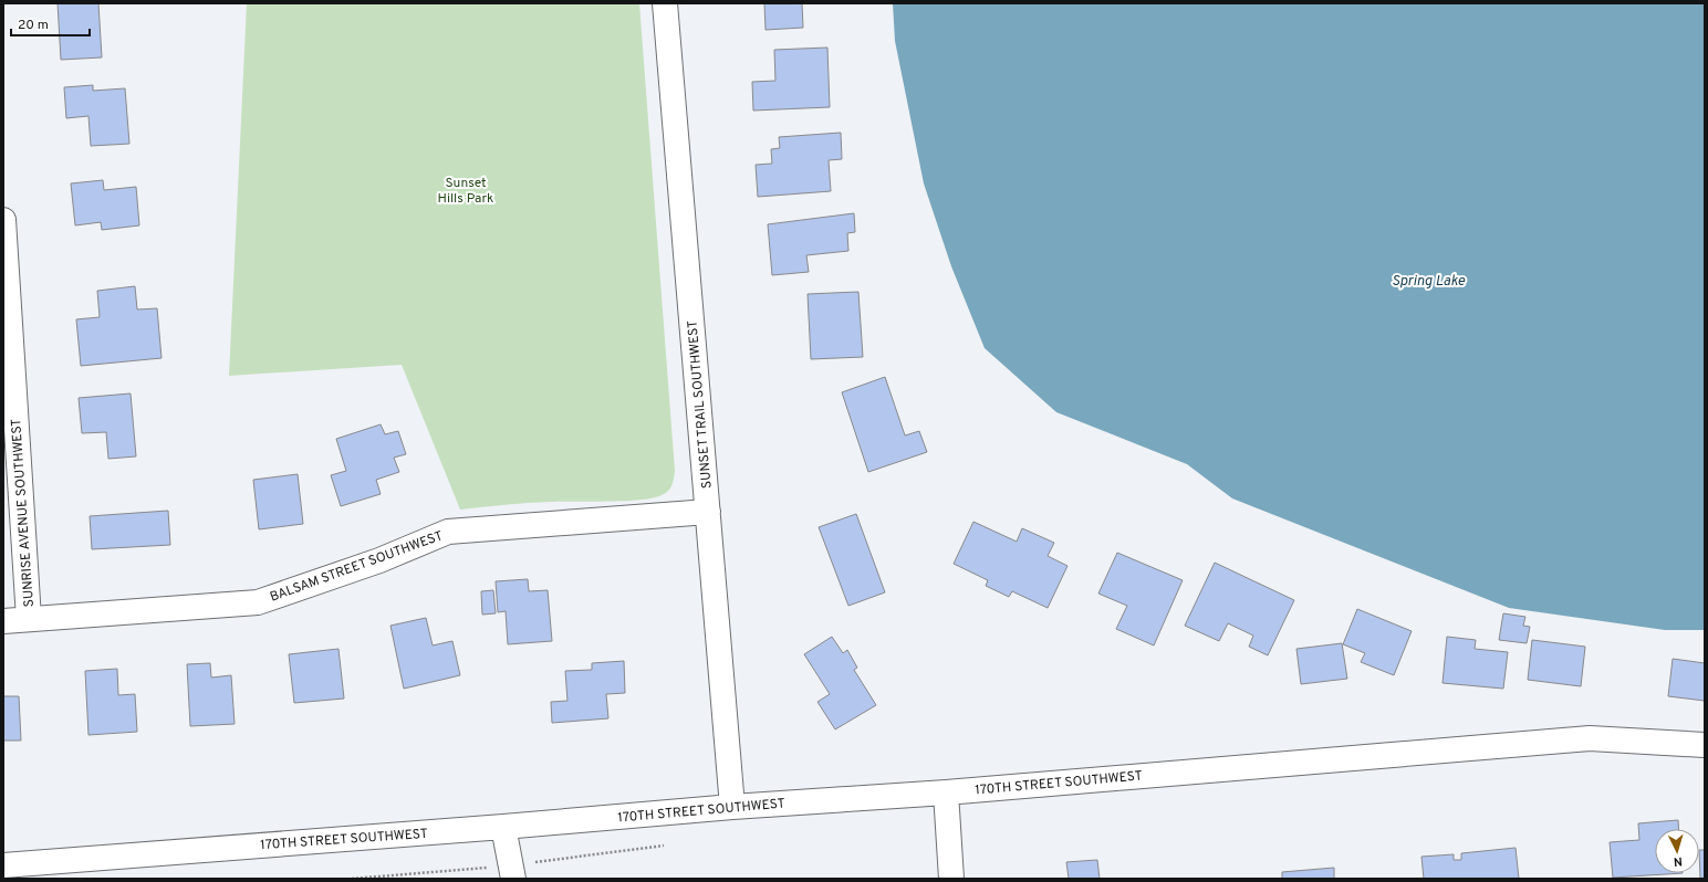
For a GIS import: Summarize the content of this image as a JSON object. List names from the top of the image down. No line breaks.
{"streets":{"street":["SUNSET TRAIL SOUTHWEST","SUNRISE AVENUE SOUTHWEST","BALSAM STREET SOUTHWEST","170TH STREET SOUTHWEST"]},"crossings":[["SUNSET TRAIL SOUTHWEST","BALSAM STREET SOUTHWEST"],["SUNSET TRAIL SOUTHWEST","170TH STREET SOUTHWEST"],["SUNRISE AVENUE SOUTHWEST","BALSAM STREET SOUTHWEST"]],"water":["Spring Lake"],"parks":["Sunset Hills Park"],"scale_bar":"20 m","north":"bottom"}
